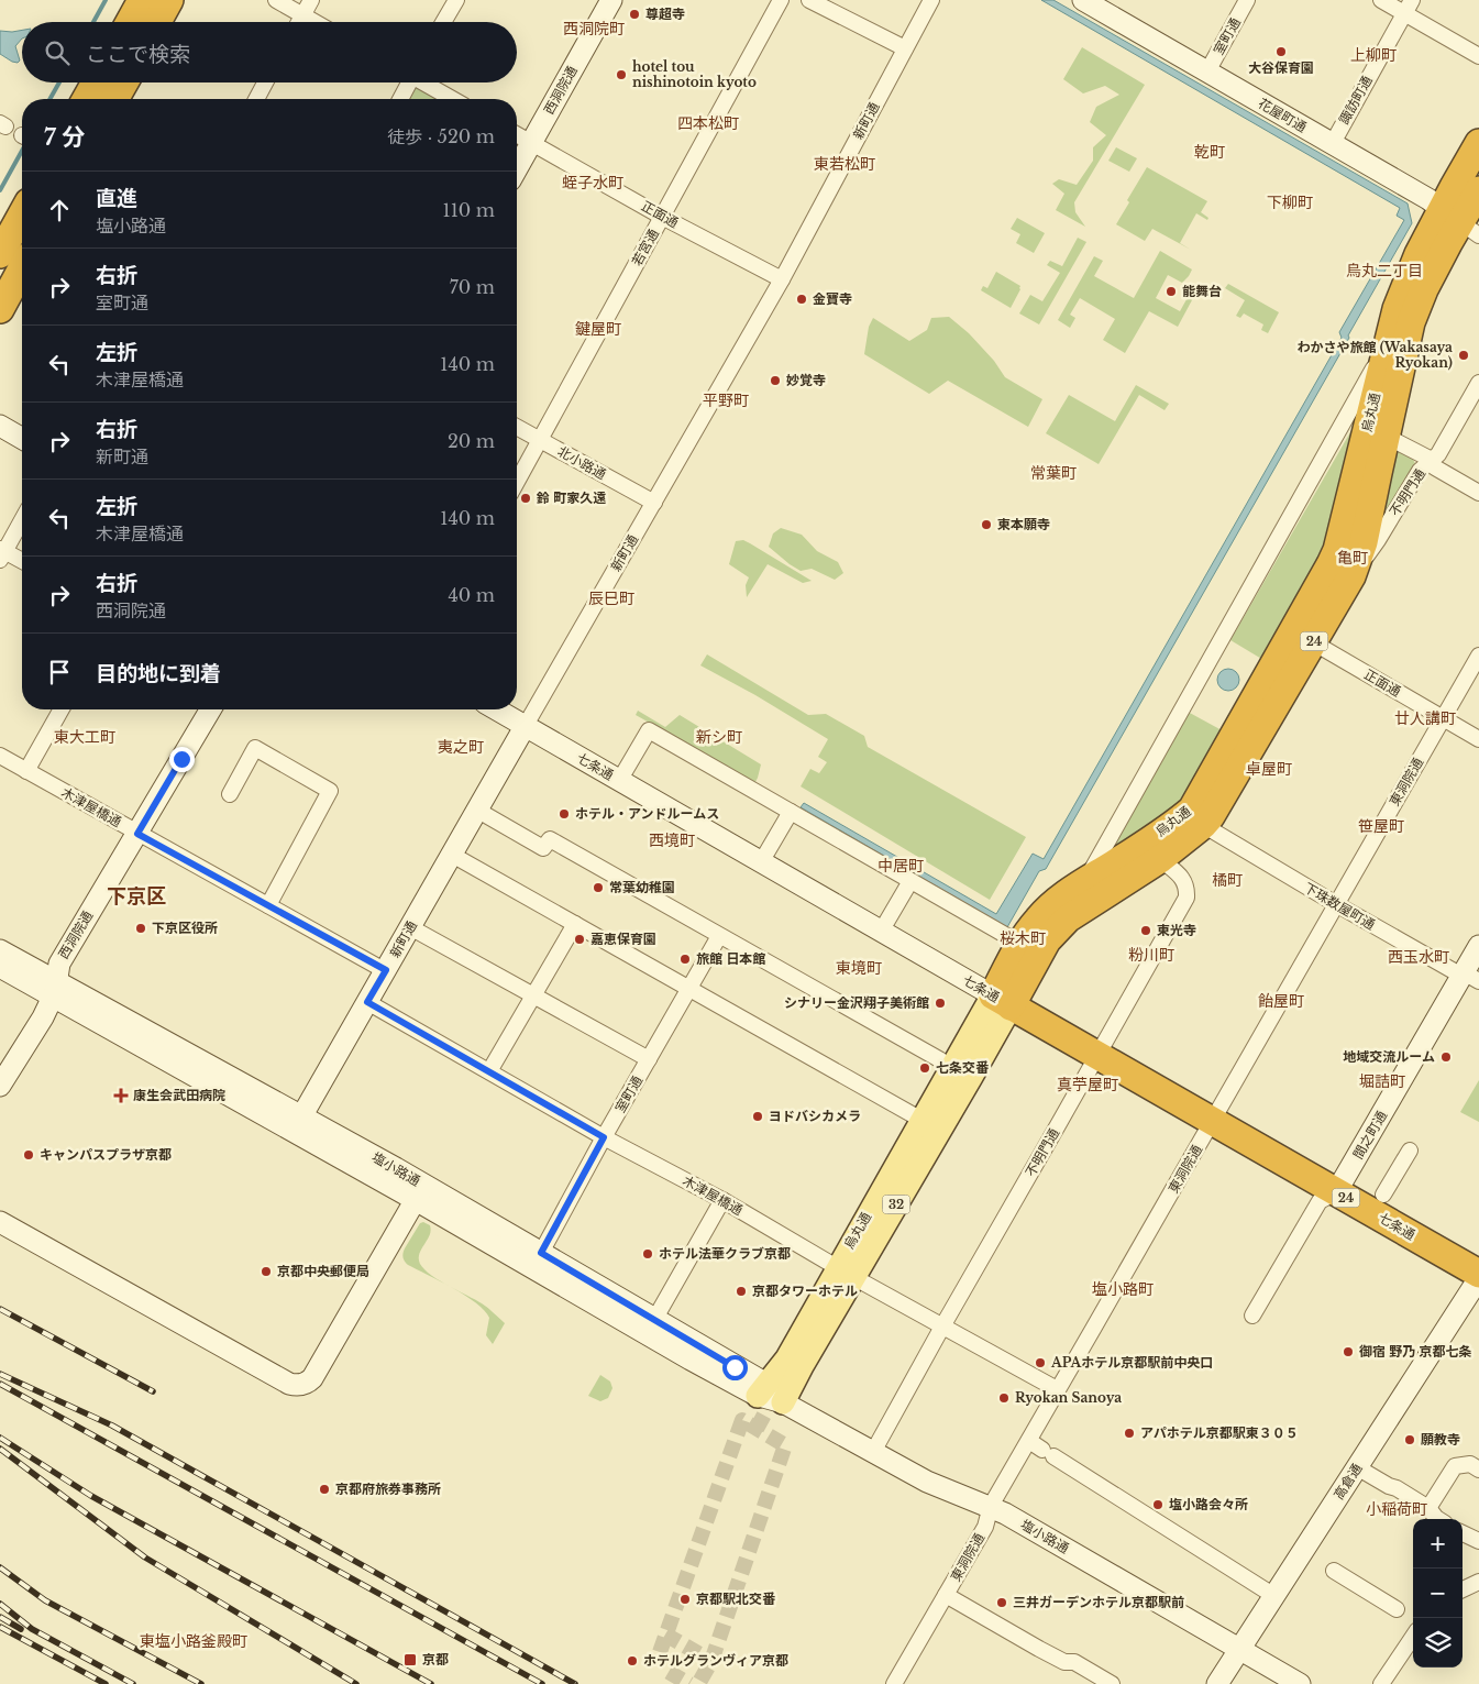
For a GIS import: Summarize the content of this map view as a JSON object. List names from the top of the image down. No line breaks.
{"streets":{"highway":["烏丸通","24","七条通"],"main road":["32"],"street":["室町通","西洞院通","諏訪町通","花屋町通","新町通","正面通","若宮通","北小路通","不明門通","東洞院通","木津屋橋通","下珠数屋町通","間之町通","塩小路通","高倉通"]},"crossings":[["室町通","花屋町通"],["室町通","木津屋橋通"],["室町通","塩小路通"],["西洞院通","正面通"],["西洞院通","木津屋橋通"],["西洞院通","塩小路通"],["諏訪町通","花屋町通"],["花屋町通","烏丸通"],["新町通","正面通"],["新町通","北小路通"],["新町通","七条通"],["新町通","木津屋橋通"],["新町通","塩小路通"],["正面通","若宮通"],["正面通","烏丸通"],["正面通","東洞院通"],["若宮通","北小路通"],["烏丸通","不明門通"],["烏丸通","七条通"],["烏丸通","木津屋橋通"],["烏丸通","下珠数屋町通"],["烏丸通","塩小路通"],["不明門通","七条通"],["不明門通","木津屋橋通"],["不明門通","塩小路通"],["七条通","東洞院通"],["七条通","間之町通"],["東洞院通","木津屋橋通"],["東洞院通","下珠数屋町通"],["東洞院通","塩小路通"],["下珠数屋町通","間之町通"],["塩小路通","高倉通"]],"districts":["西洞院町","上柳町","四本松町","乾町","東若松町","蛭子水町","下柳町","烏丸二丁目","鍵屋町","平野町","常葉町","亀町","辰巳町","廿人講町","東大工町","新シ町","夷之町","卓屋町","笹屋町","西境町","中居町","橘町","下京区","桜木町","粉川町","西玉水町","東境町","飴屋町","堀詰町","真苧屋町","塩小路町","小稲荷町","東塩小路釜殿町"],"places":{"other":["尊超寺","大谷保育園","hotel tou nishinotoin kyoto","能舞台","金寶寺","わかさや旅館 (Wakasaya Ryokan)","妙覚寺","鈴 町家久遠","東本願寺","ホテル・アンドルームス","常葉幼稚園","下京区役所","東光寺","嘉恵保育園","旅館 日本館","シナリー金沢翔子美術館","地域交流ルーム","七条交番","ヨドバシカメラ","キャンパスプラザ京都","ホテル法華クラブ京都","京都中央郵便局","京都タワーホテル","御宿 野乃 京都七条","APAホテル京都駅前中央口","Ryokan Sanoya","アパホテル京都駅東３０５","願教寺","京都府旅券事務所","塩小路会々所","京都駅北交番","三井ガーデンホテル京都駅前","ホテルグランヴィア京都"],"health":["康生会武田病院"],"transit":["京都"]},"page":{"search":"ここで検索","heading":["7 分","徒歩 · 520 m"],"list":[["直進","塩小路通","110 m"],["右折","室町通","70 m"],["左折","木津屋橋通","140 m"],["右折","新町通","20 m"],["左折","木津屋橋通","140 m"],["右折","西洞院通","40 m"],"目的地に到着"],"map_buttons":["+","−"]}}
